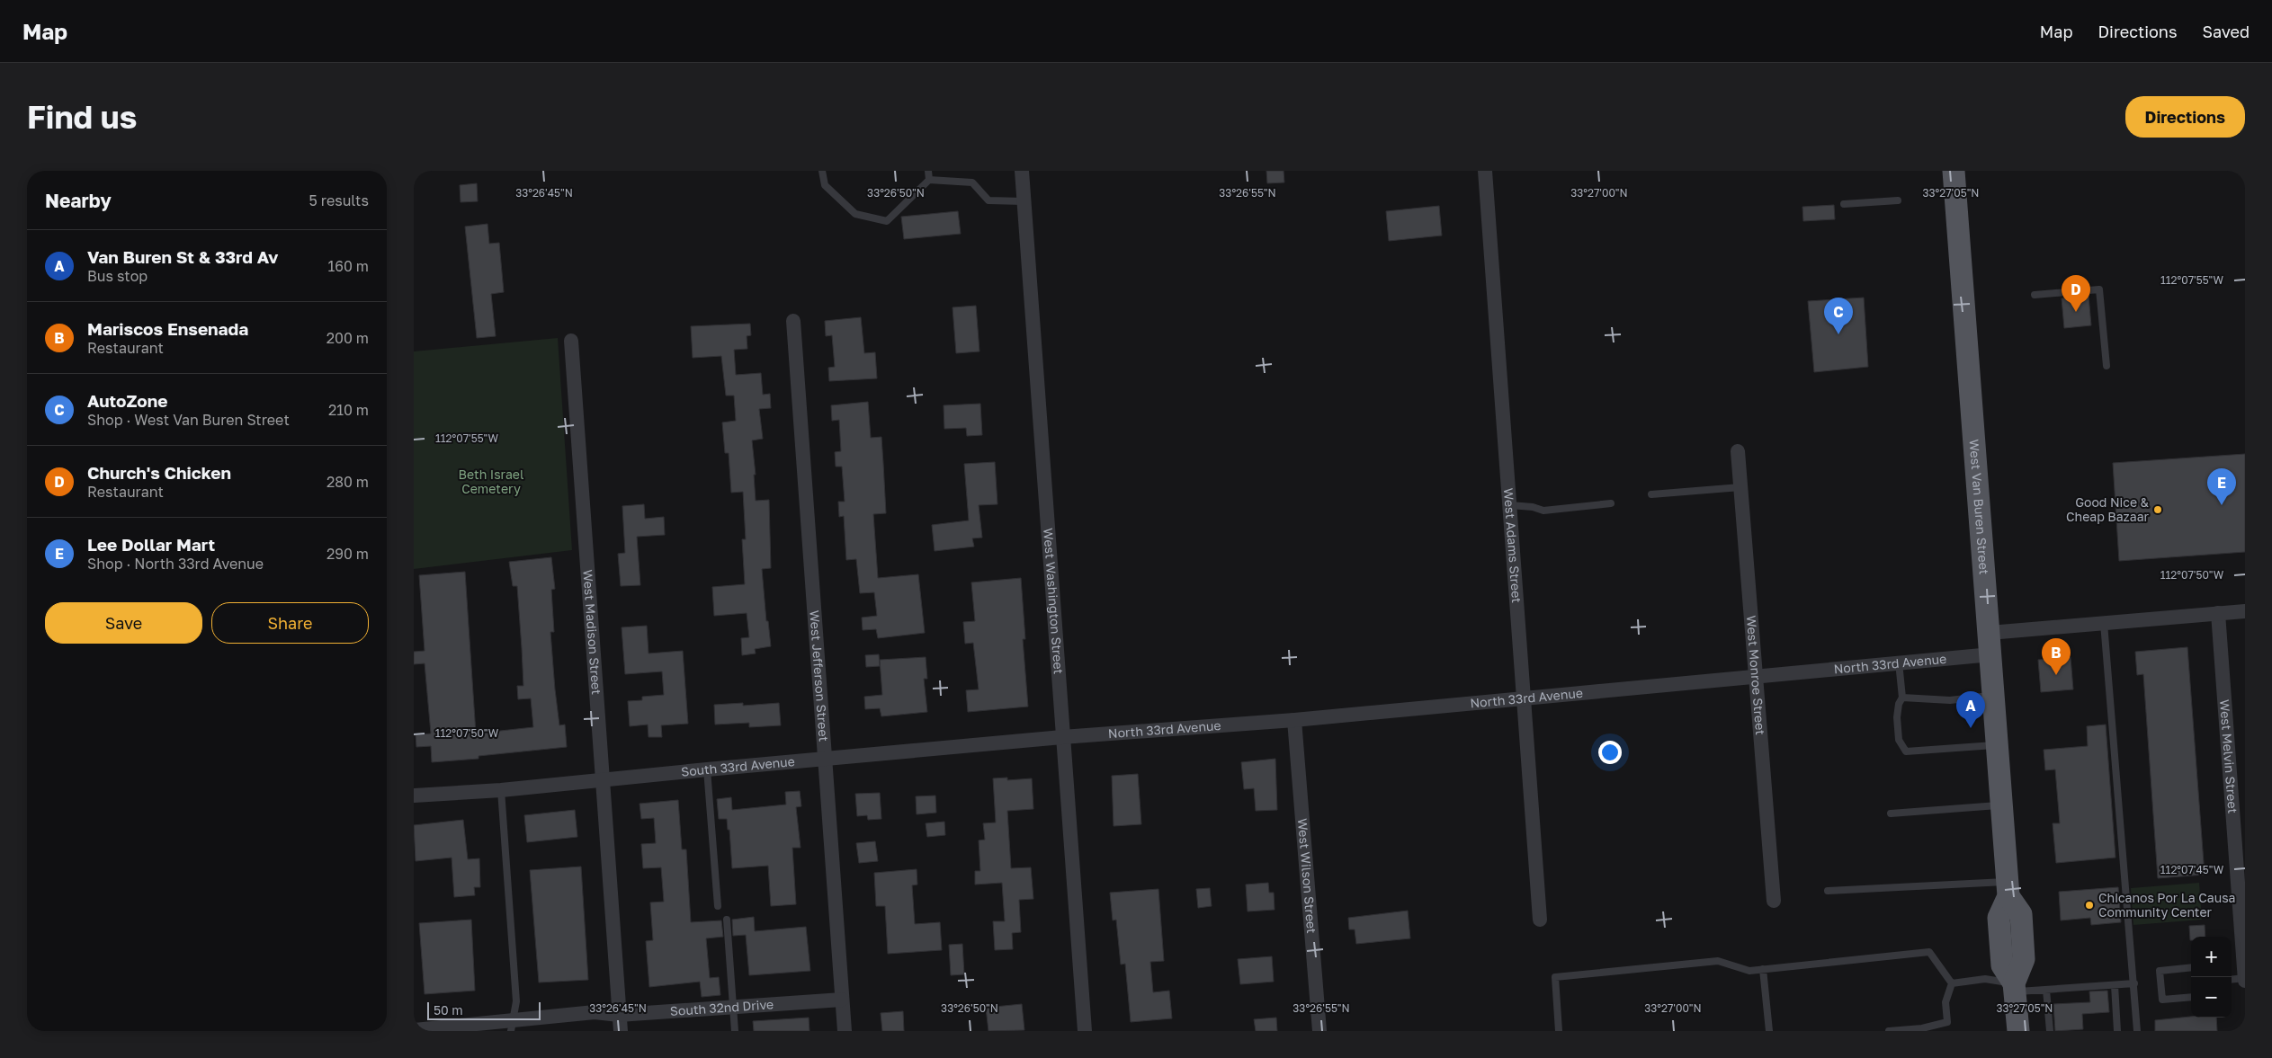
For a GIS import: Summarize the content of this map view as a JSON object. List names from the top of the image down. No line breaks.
{"streets":{"main road":["West Van Buren Street"],"street":["West Adams Street","West Washington Street","West Madison Street","North 33rd Avenue","West Jefferson Street","West Monroe Street","West Melvin Street","South 33rd Avenue","West Wilson Street","South 32nd Drive"]},"crossings":[["West Van Buren Street","North 33rd Avenue"],["West Adams Street","North 33rd Avenue"],["West Washington Street","North 33rd Avenue"],["West Washington Street","South 33rd Avenue"],["West Madison Street","South 33rd Avenue"],["West Madison Street","South 32nd Drive"],["North 33rd Avenue","West Monroe Street"],["North 33rd Avenue","West Melvin Street"],["North 33rd Avenue","South 33rd Avenue"],["North 33rd Avenue","West Wilson Street"],["West Jefferson Street","South 33rd Avenue"],["West Jefferson Street","South 32nd Drive"]],"parks":["Beth Israel Cemetery"],"places":["Good Nice & Cheap Bazaar","Chicanos Por La Causa Community Center"],"scale_bar":"50 m","page":{"header":"Map","nav":["Map","Directions","Saved"],"buttons":["Directions",["Save","Share"]],"title":"Find us","heading":["Nearby","5 results"],"list":[{"mark":"A","name":"Van Buren St & 33rd Av","note":"Bus stop","value":"160 m"},{"mark":"B","name":"Mariscos Ensenada","note":"Restaurant","value":"200 m"},{"mark":"C","name":"AutoZone","note":"Shop · West Van Buren Street","value":"210 m"},{"mark":"D","name":"Church's Chicken","note":"Restaurant","value":"280 m"},{"mark":"E","name":"Lee Dollar Mart","note":"Shop · North 33rd Avenue","value":"290 m"}],"pins":["D","C","E","B","A"],"map_buttons":["+","−"],"scale":"50 m"},"coordinates":["33°26'45\"N","33°26'50\"N","33°26'55\"N","33°27'00\"N","33°27'05\"N","112°07'55\"W","112°07'50\"W","112°07'45\"W"]}
